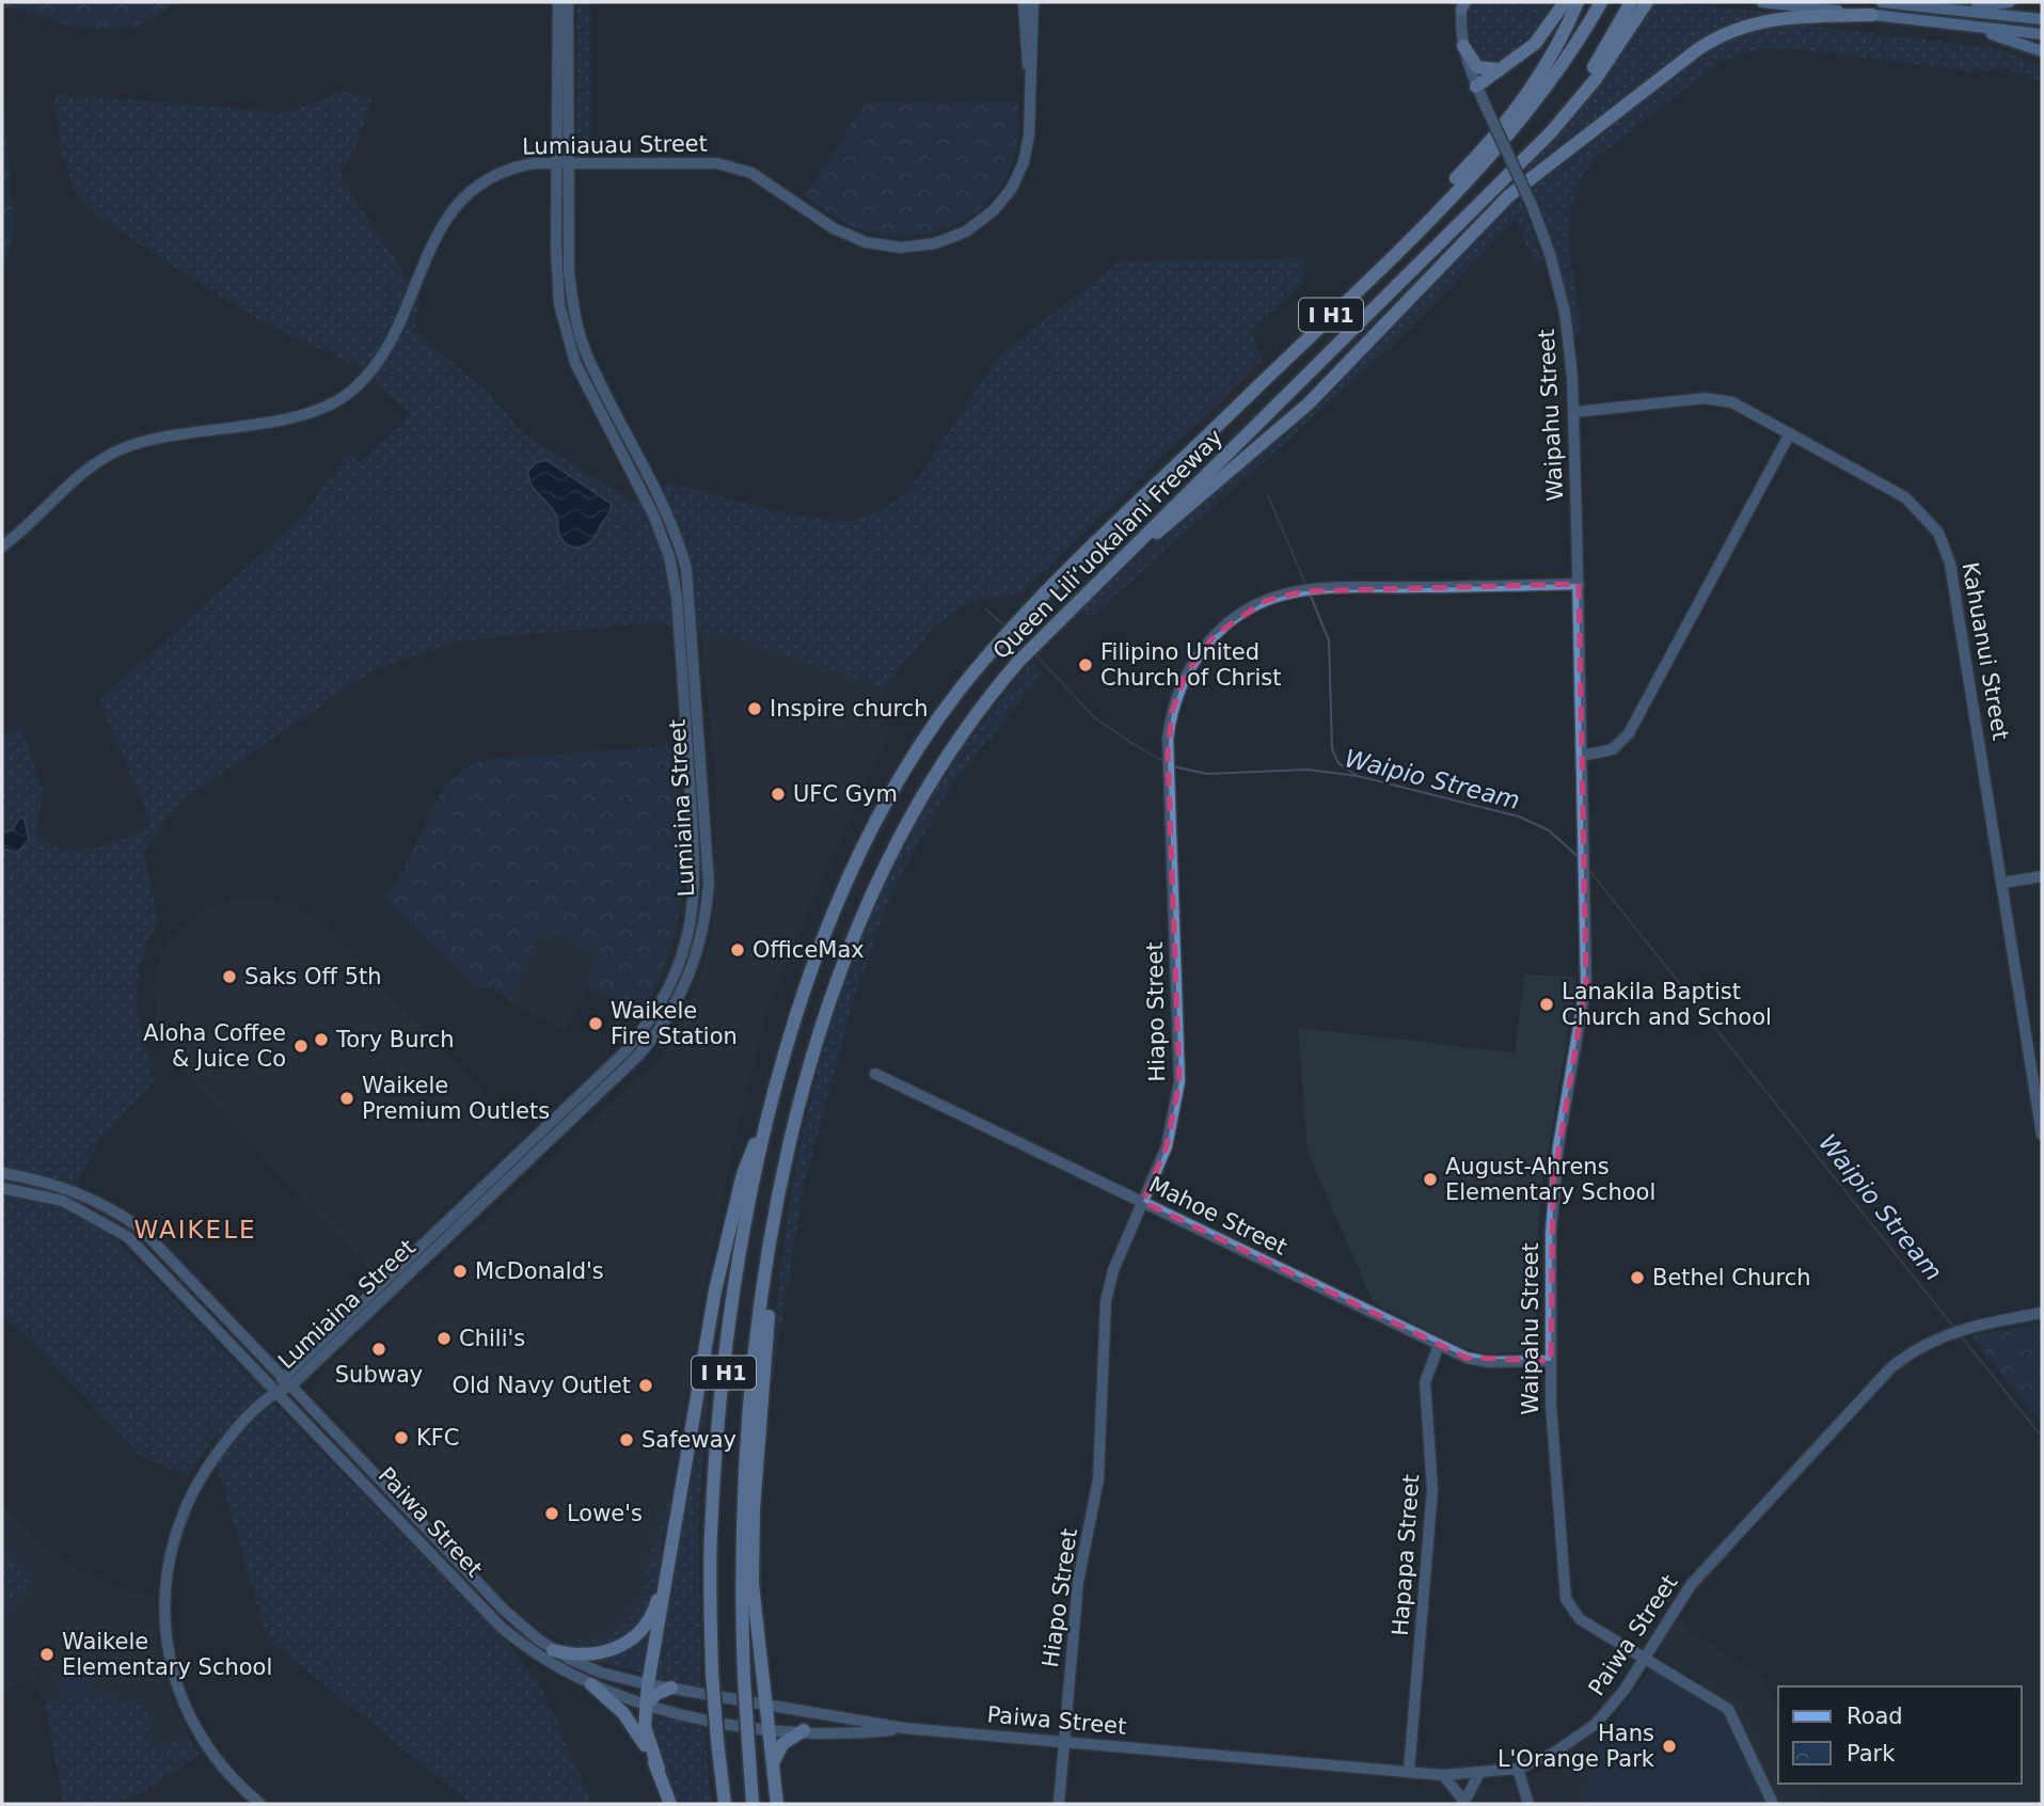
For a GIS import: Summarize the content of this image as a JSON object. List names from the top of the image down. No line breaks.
{"streets":{"highway":["I H1","Queen Liliʻuokalani Freeway"],"street":["Lumiauau Street","Waipahu Street","Kahuanui Street","Lumiaina Street","Hiapo Street","Mahoe Street","Paiwa Street","Hapapa Street"]},"crossings":[["Lumiauau Street","Lumiaina Street"],["Waipahu Street","Kahuanui Street"],["Waipahu Street","Hiapo Street"],["Waipahu Street","Mahoe Street"],["Waipahu Street","Paiwa Street"],["Lumiaina Street","Paiwa Street"],["Hiapo Street","Mahoe Street"],["Hiapo Street","Paiwa Street"],["Mahoe Street","Hapapa Street"],["Paiwa Street","Hapapa Street"]],"districts":["WAIKELE"],"water":["Waipio Stream"],"places":["Filipino United Church of Christ","Inspire church","UFC Gym","OfficeMax","Saks Off 5th","Lanakila Baptist Church and School","Waikele Fire Station","Tory Burch","Aloha Coffee & Juice Co","Waikele Premium Outlets","August-Ahrens Elementary School","McDonald's","Bethel Church","Chili's","Subway","Old Navy Outlet","KFC","Safeway","Lowe's","Waikele Elementary School","Hans L'Orange Park"],"legend":["Road","Park"]}
